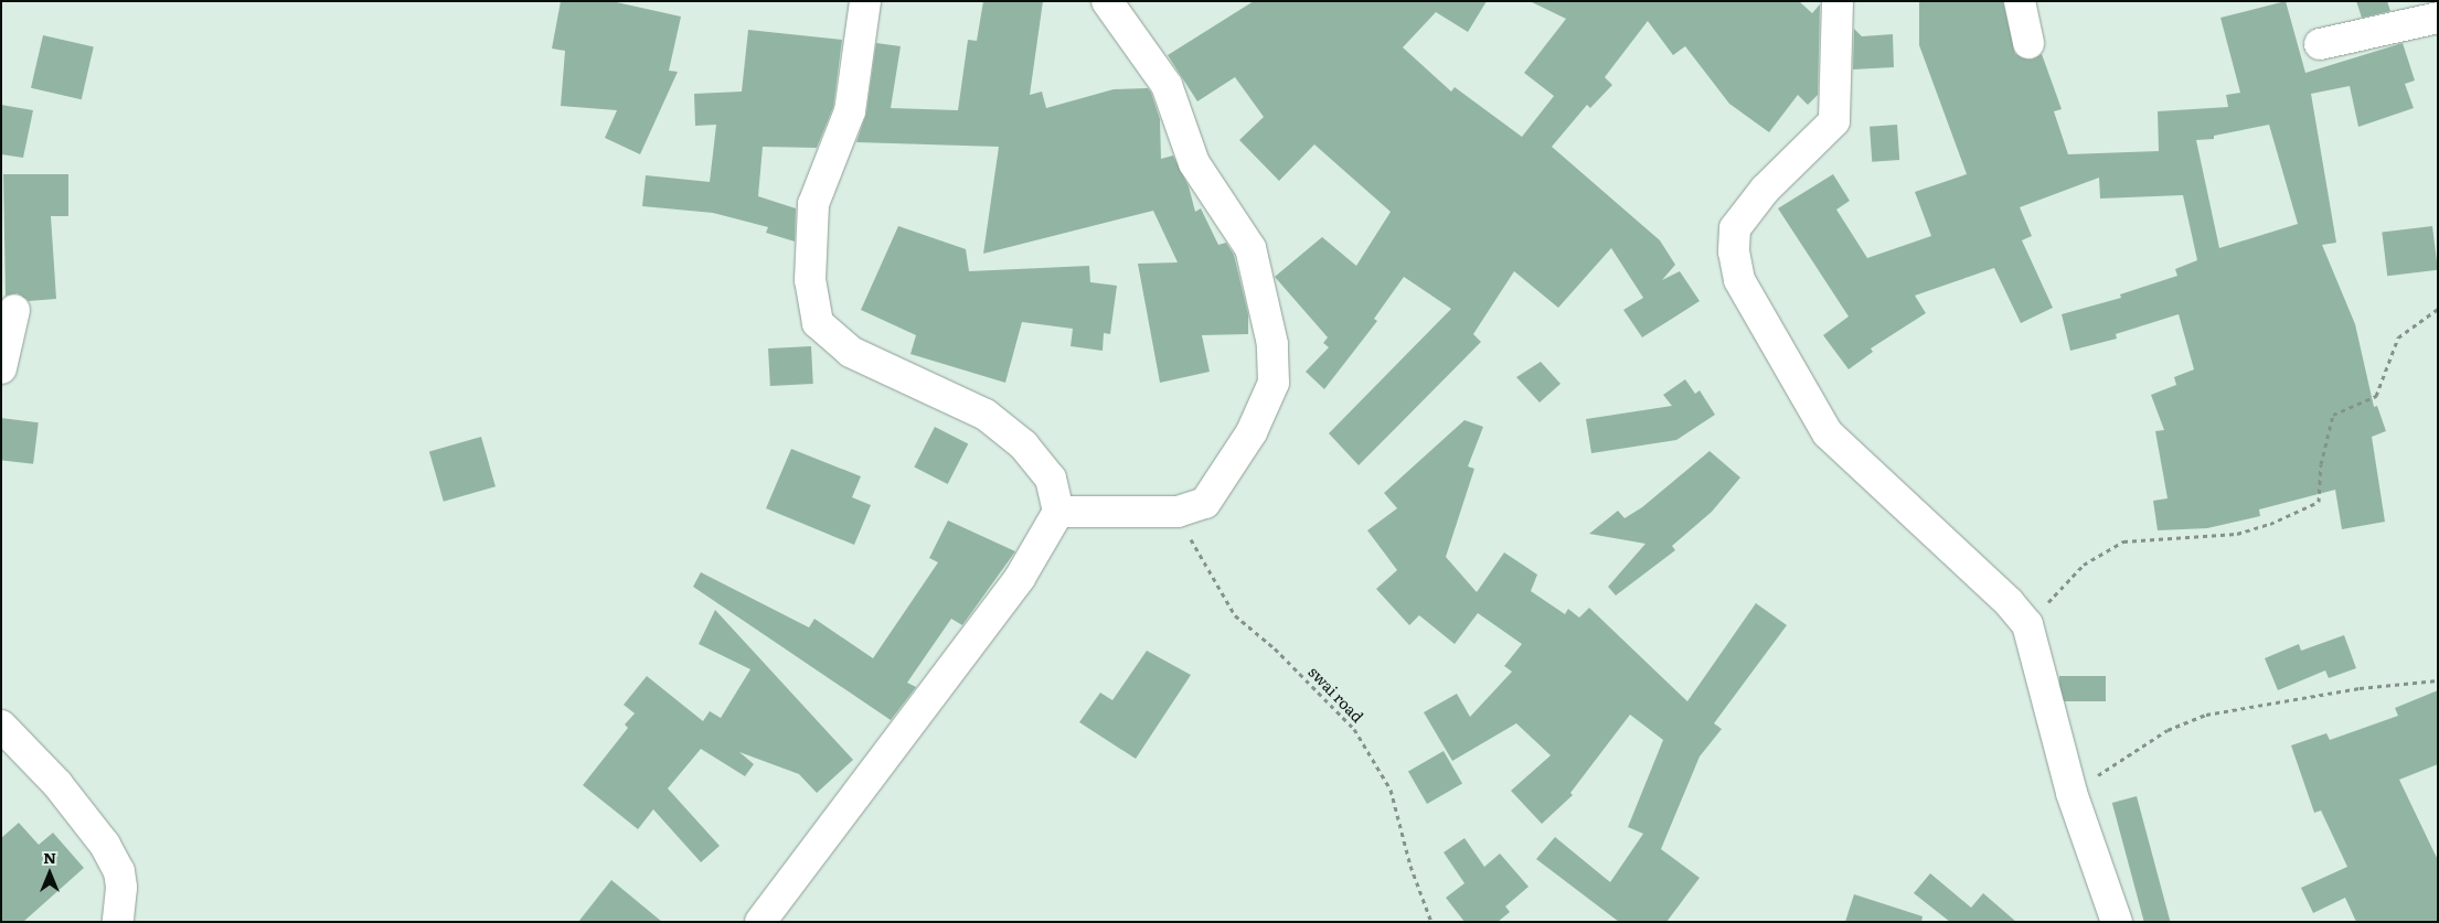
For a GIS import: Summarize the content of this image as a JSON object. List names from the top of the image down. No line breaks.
{"streets":{"path":["swai road"]},"north":"top"}
